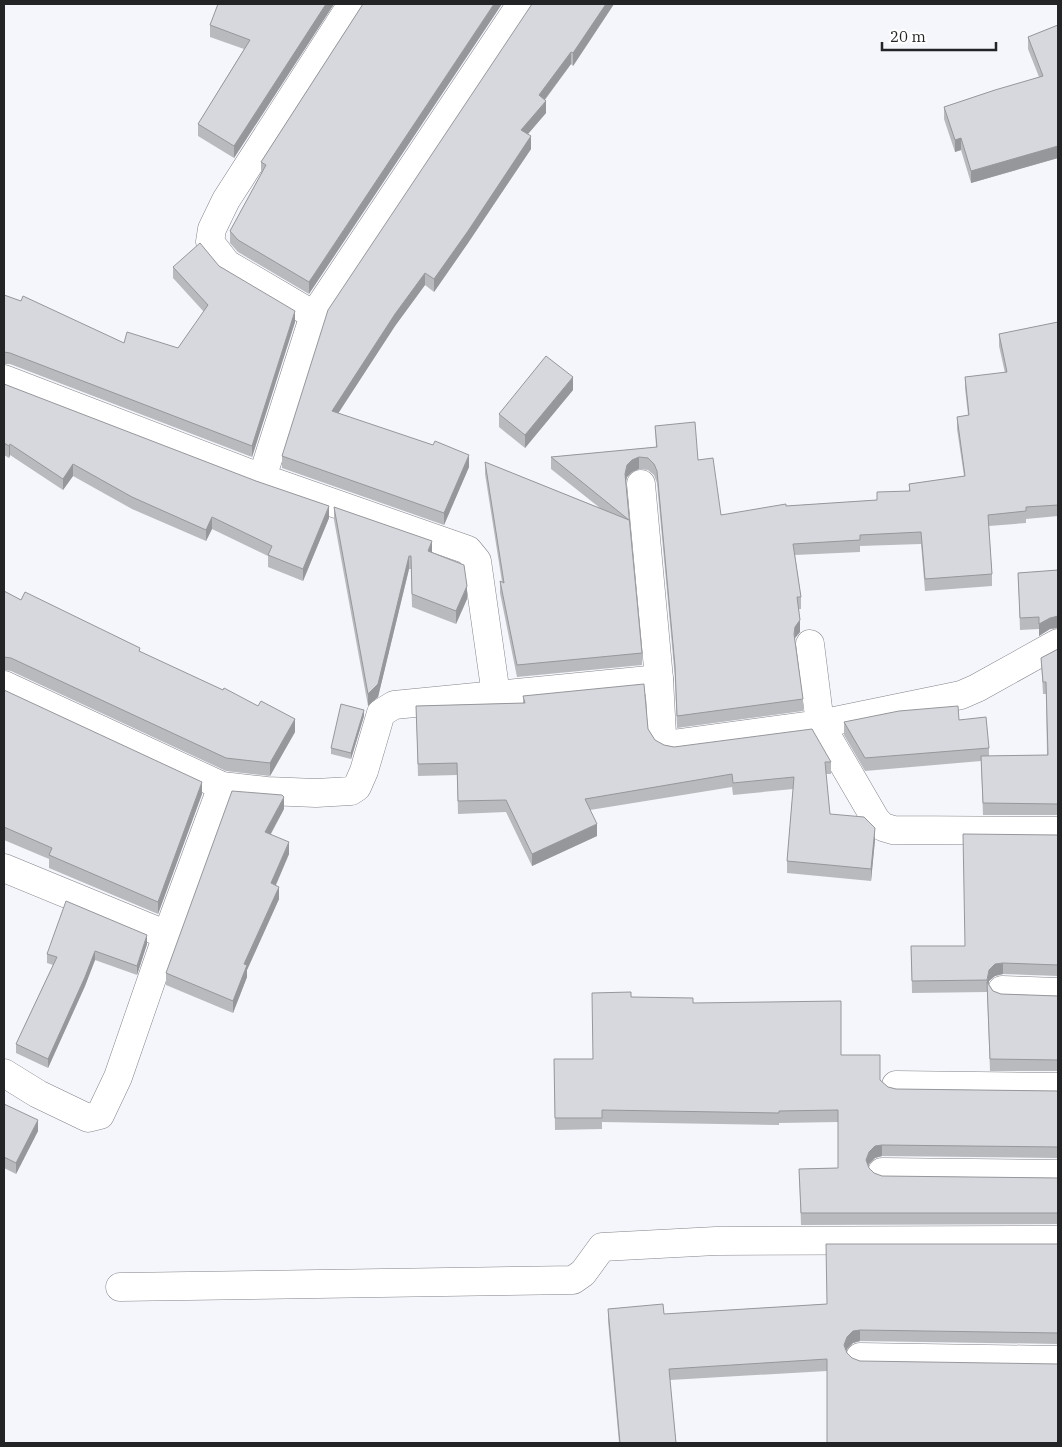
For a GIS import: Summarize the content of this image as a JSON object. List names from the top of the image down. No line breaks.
{"scale_bar":"20 m"}
